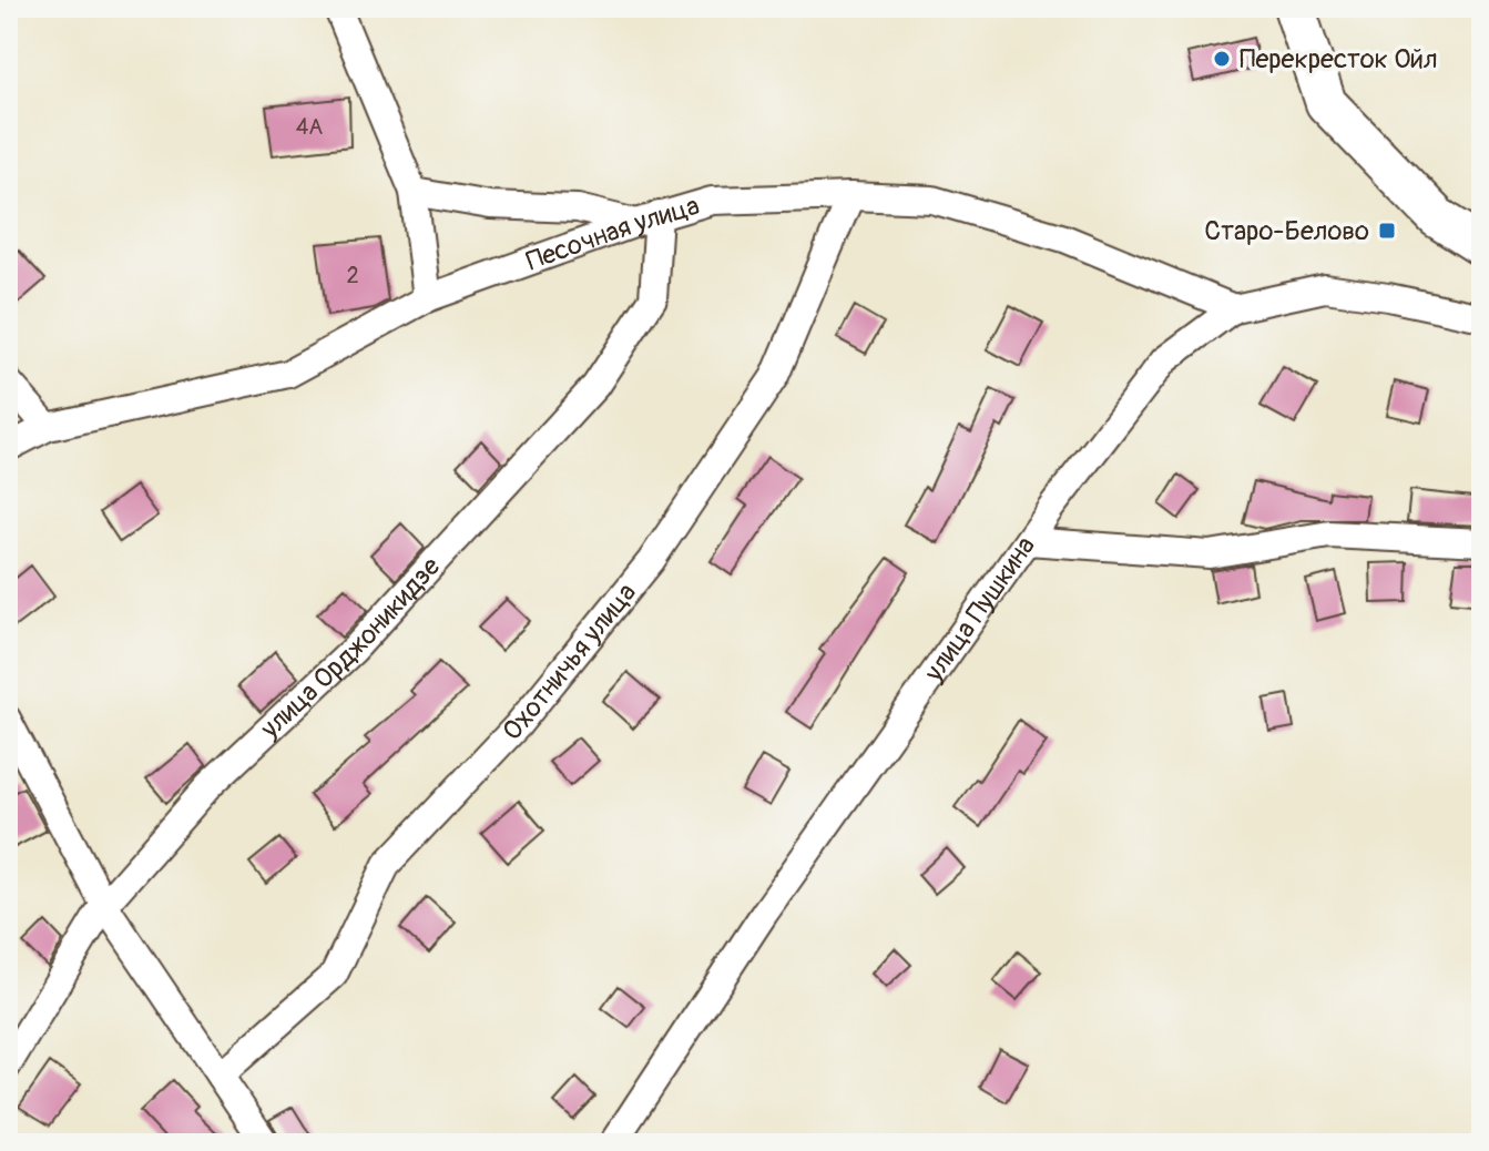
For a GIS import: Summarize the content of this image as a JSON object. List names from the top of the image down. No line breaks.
{"streets":{"street":["Песочная улица","улица Пушкина","улица Орджоникидзе","Охотничья улица"]},"crossings":[["Песочная улица","улица Пушкина"],["Песочная улица","улица Орджоникидзе"],["Песочная улица","Охотничья улица"]],"places":{"other":["Перекресток Ойл"],"transit":["Старо-Белово"]},"house_numbers":["4А","2"]}
